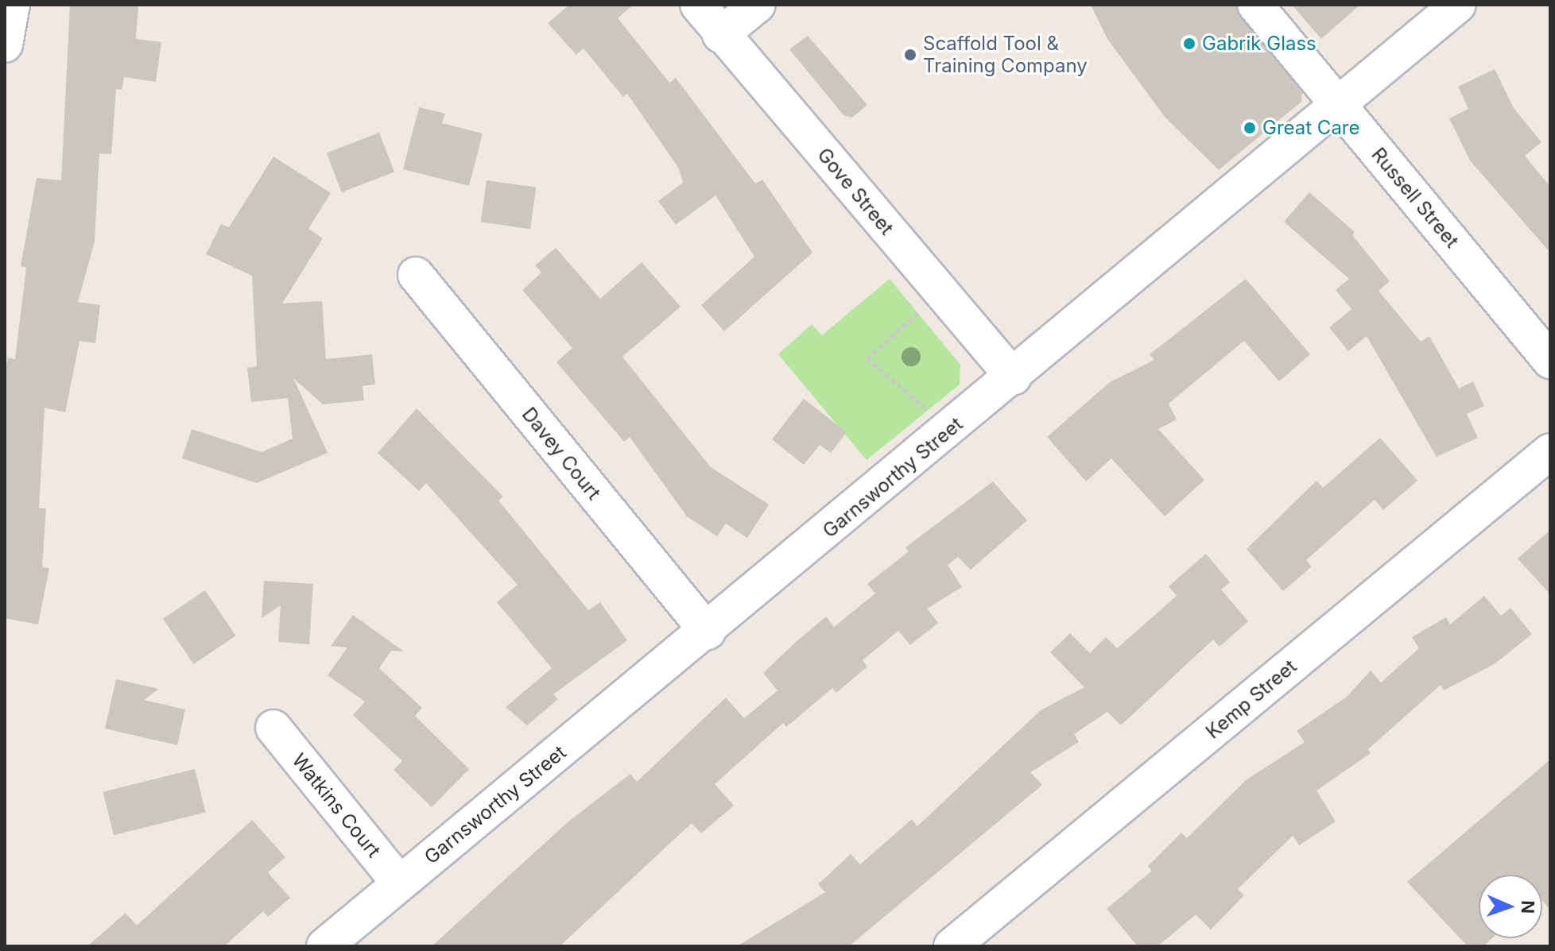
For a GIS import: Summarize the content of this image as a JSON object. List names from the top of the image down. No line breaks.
{"streets":{"street":["Gove Street","Russell Street","Davey Court","Garnsworthy Street","Kemp Street","Watkins Court"]},"crossings":[["Gove Street","Garnsworthy Street"],["Russell Street","Garnsworthy Street"],["Davey Court","Garnsworthy Street"],["Garnsworthy Street","Watkins Court"]],"places":["Gabrik Glass","Scaffold Tool & Training Company","Great Care"],"north":"right"}
